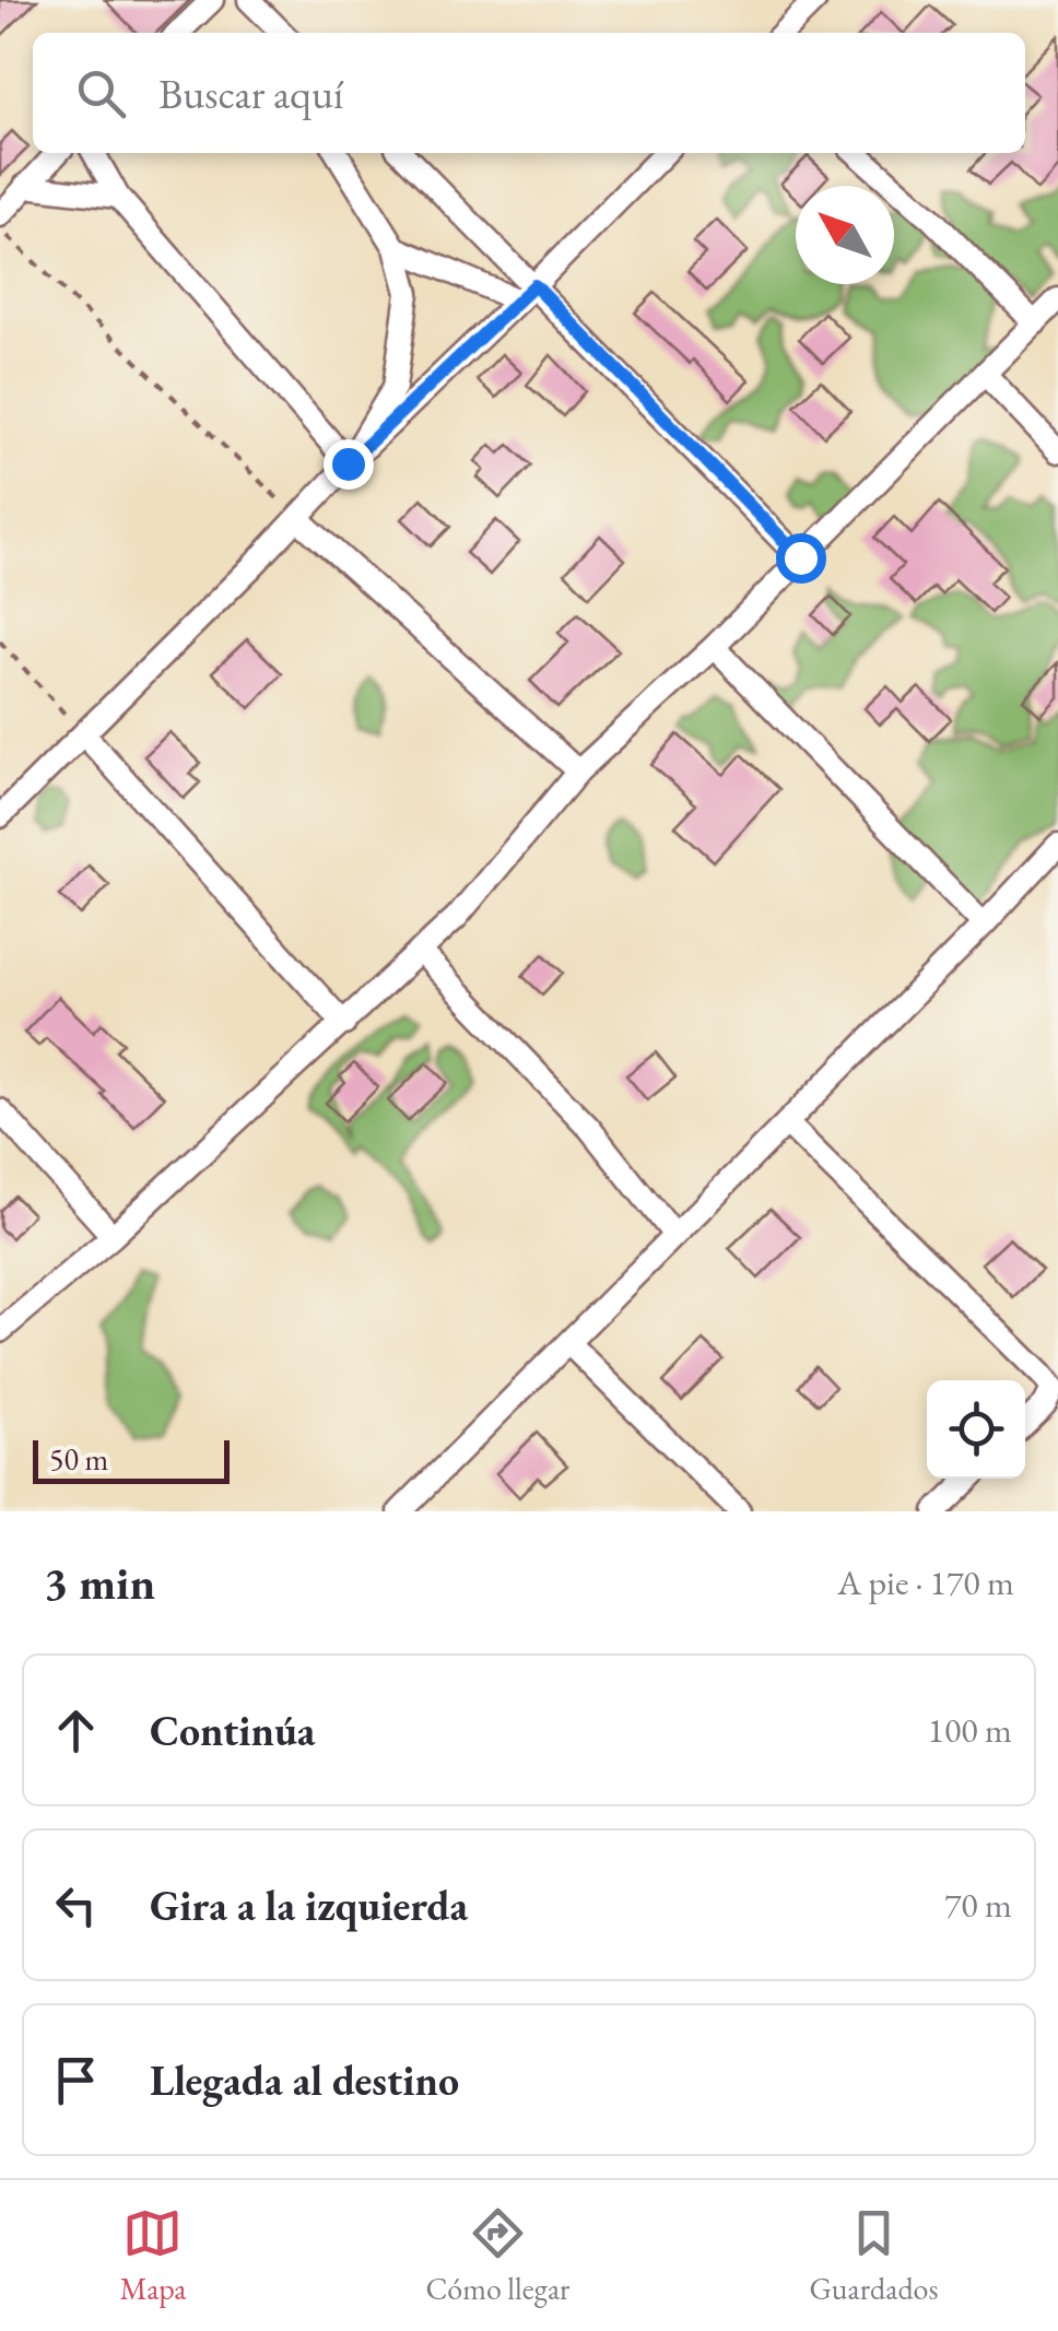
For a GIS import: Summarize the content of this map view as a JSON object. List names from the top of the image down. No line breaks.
{"scale_bar":"50 m","north":"top left","page":{"search":"Buscar aquí","scale":"50 m","heading":["3 min","A pie · 170 m"],"list":[["Continúa","100 m"],["Gira a la izquierda","70 m"],"Llegada al destino"],"nav":["Mapa","Cómo llegar","Guardados"]}}
